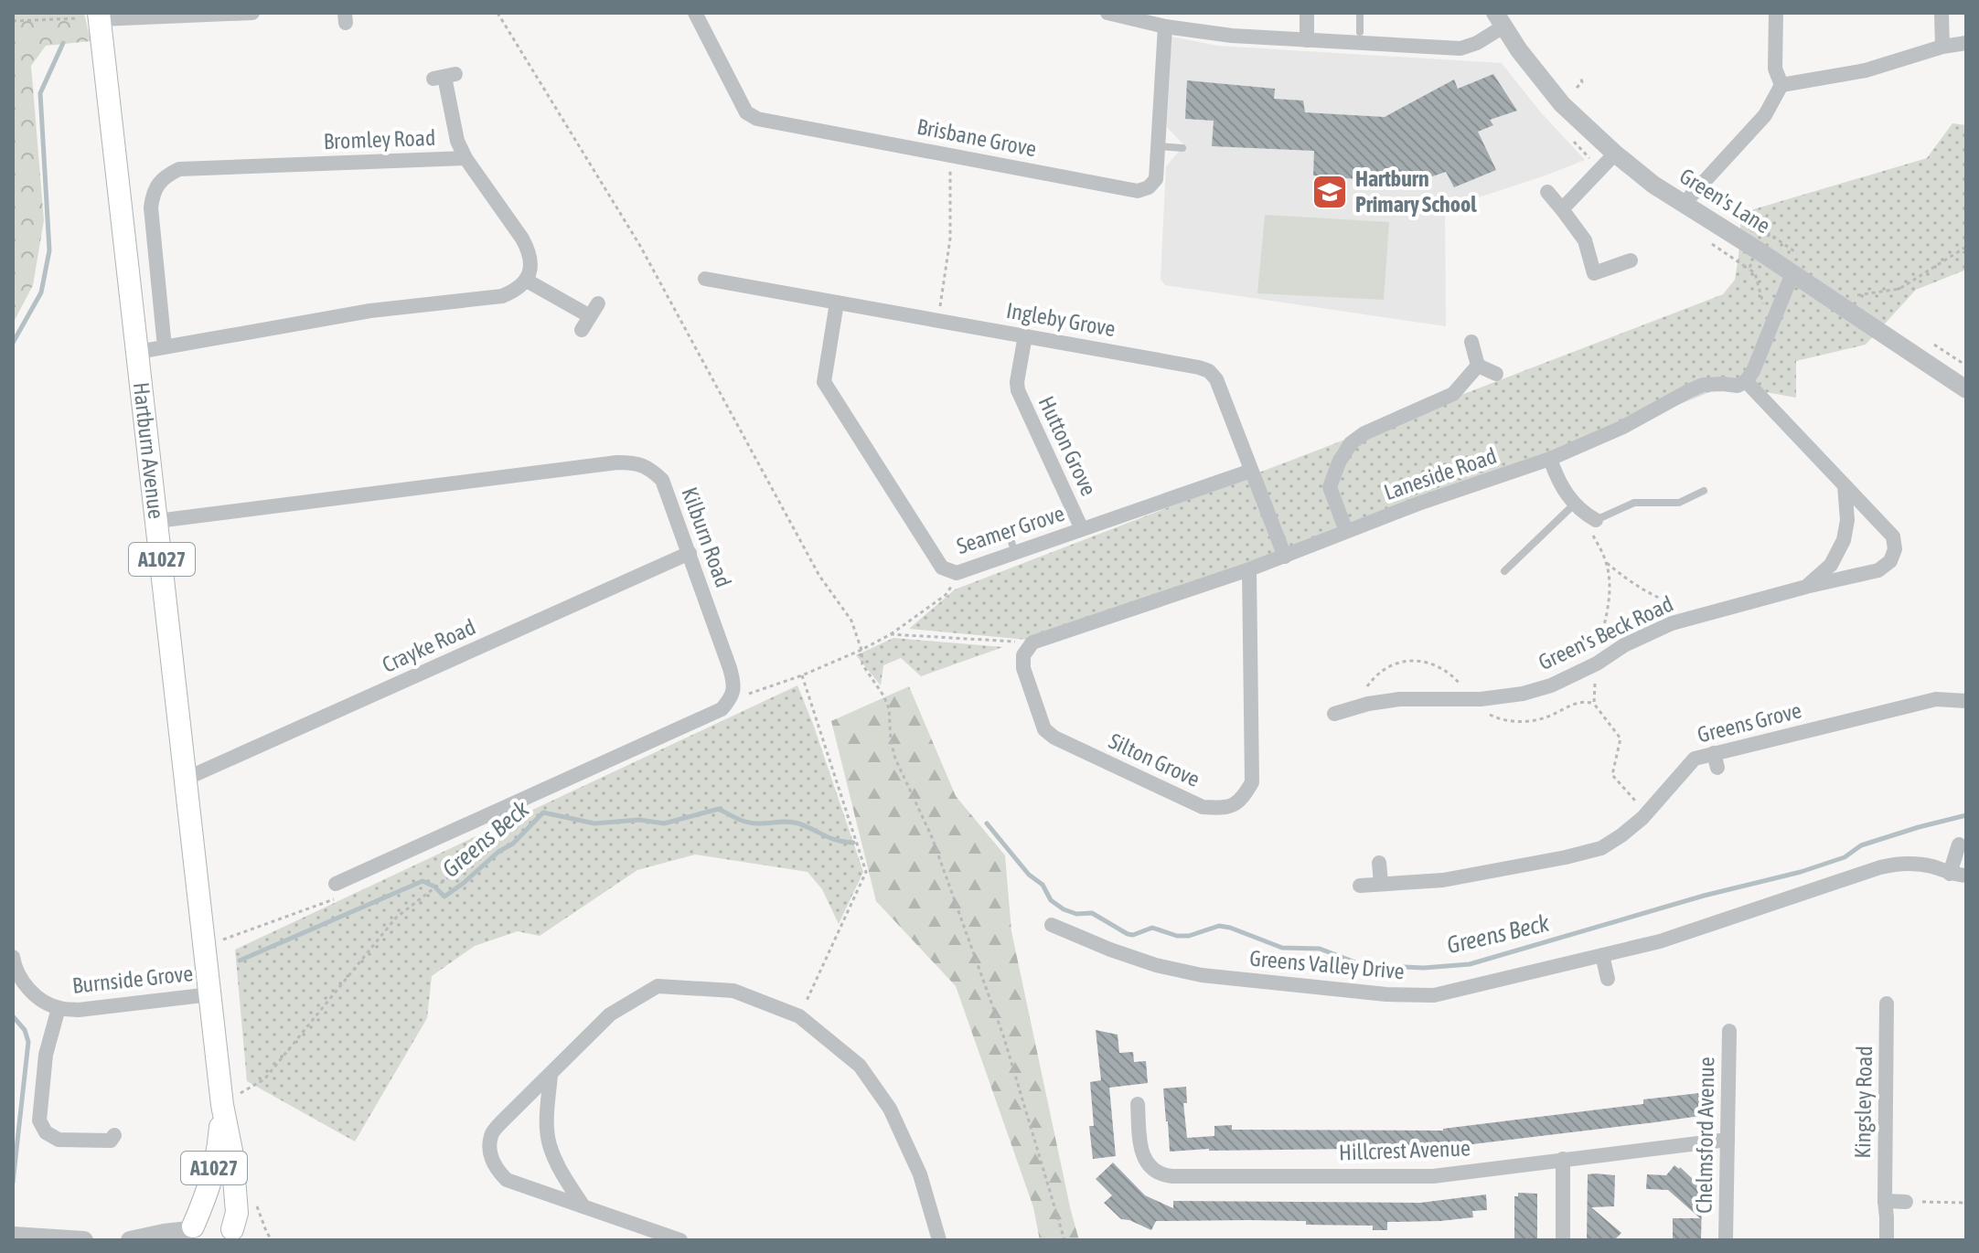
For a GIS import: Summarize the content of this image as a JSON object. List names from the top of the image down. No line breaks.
{"streets":{"main road":["Hartburn Avenue","A1027"],"street":["Brisbane Grove","Bromley Road","Green's Lane","Ingleby Grove","Hutton Grove","Laneside Road","Seamer Grove","Kilburn Road","Green's Beck Road","Crayke Road","Greens Grove","Silton Grove","Greens Valley Drive","Burnside Grove","Kingsley Road","Chelmsford Avenue","Hillcrest Avenue"]},"crossings":[["Ingleby Grove","Hutton Grove"],["Ingleby Grove","Laneside Road"],["Ingleby Grove","Seamer Grove"],["Hutton Grove","Seamer Grove"],["Hartburn Avenue","Kilburn Road"],["Hartburn Avenue","A1027"],["Hartburn Avenue","Crayke Road"],["Hartburn Avenue","Burnside Grove"],["Laneside Road","Green's Beck Road"],["Laneside Road","Silton Grove"],["Kilburn Road","Crayke Road"],["Chelmsford Avenue","Hillcrest Avenue"]],"water":["Greens Beck"],"places":{"school or university":["Hartburn Primary School"]}}
